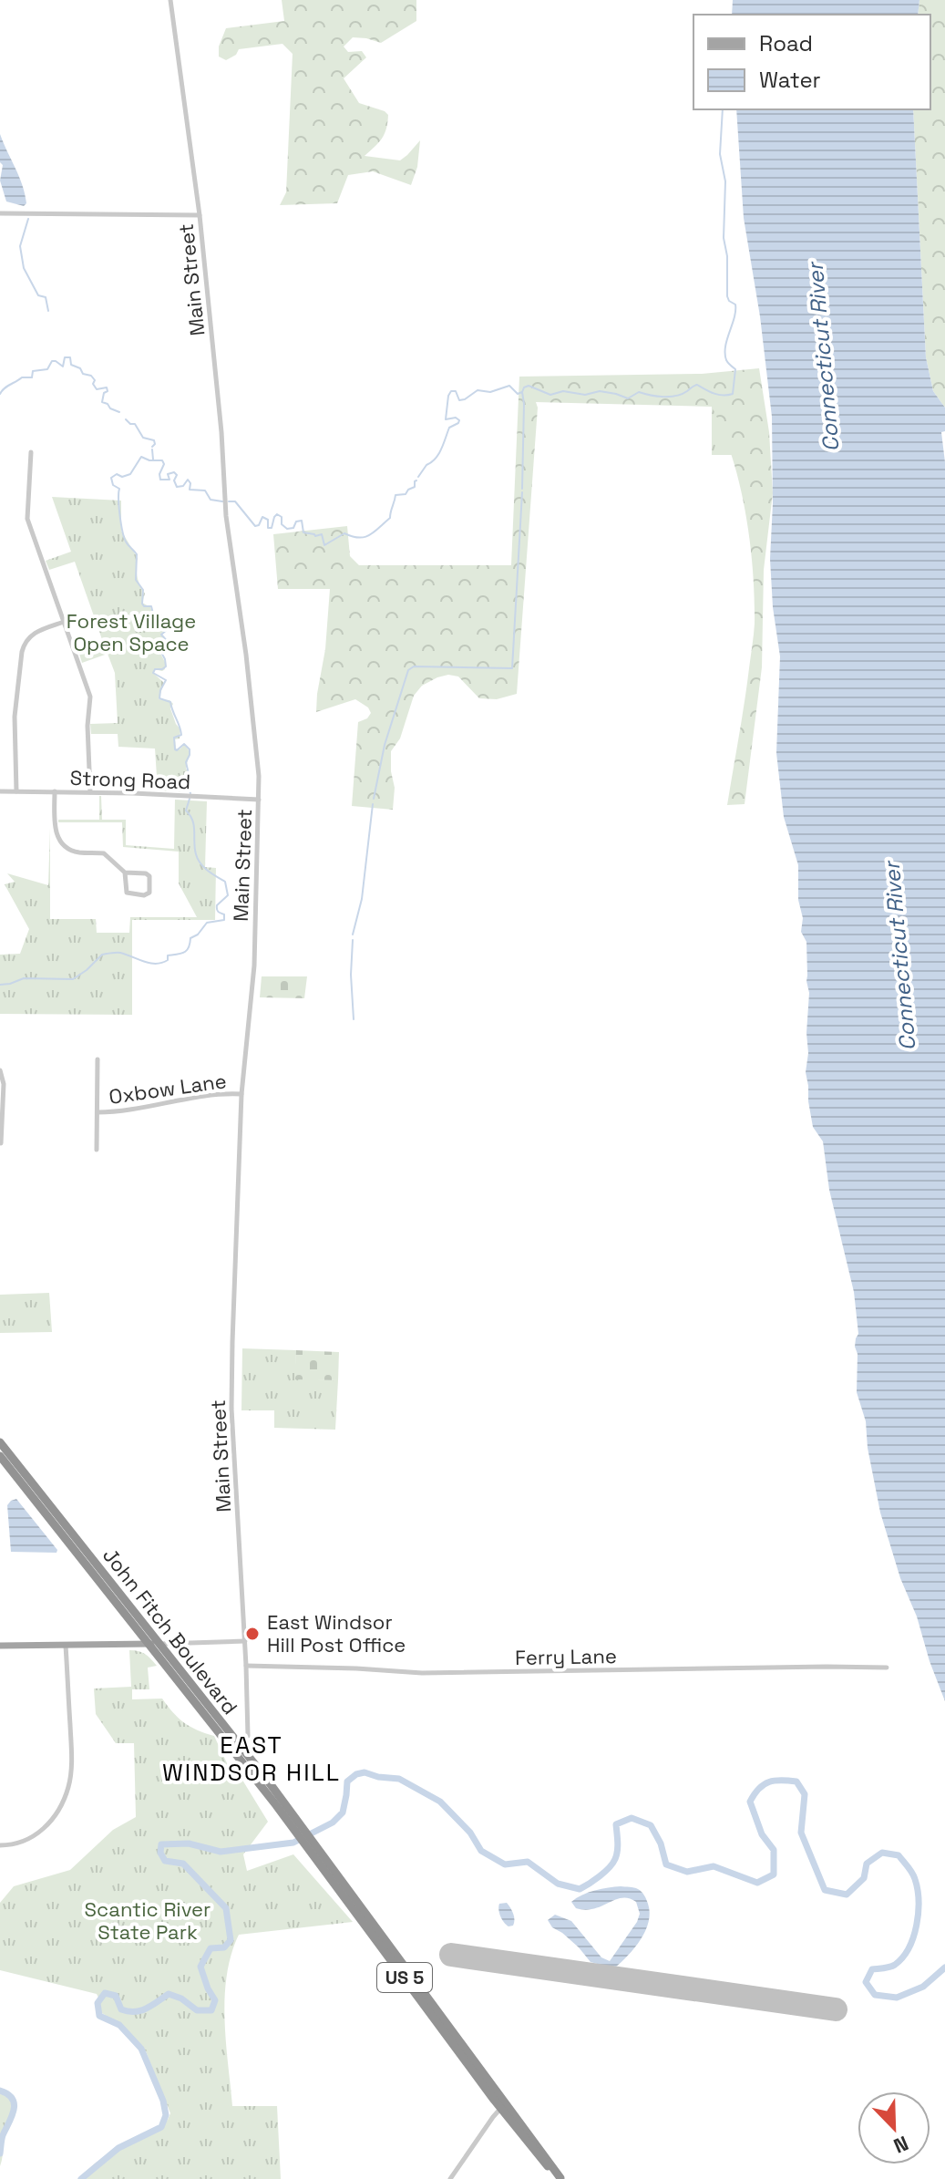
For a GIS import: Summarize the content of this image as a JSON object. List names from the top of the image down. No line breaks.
{"streets":{"highway":["John Fitch Boulevard","US 5"],"street":["Main Street","Strong Road","Oxbow Lane","Ferry Lane"]},"crossings":[["Main Street","Strong Road"],["Main Street","Oxbow Lane"],["Main Street","Ferry Lane"]],"districts":["EAST WINDSOR HILL"],"water":["Connecticut River"],"parks":["Forest Village Open Space","Scantic River State Park"],"places":["East Windsor Hill Post Office"],"legend":["Road","Water"],"north":"bottom right"}
